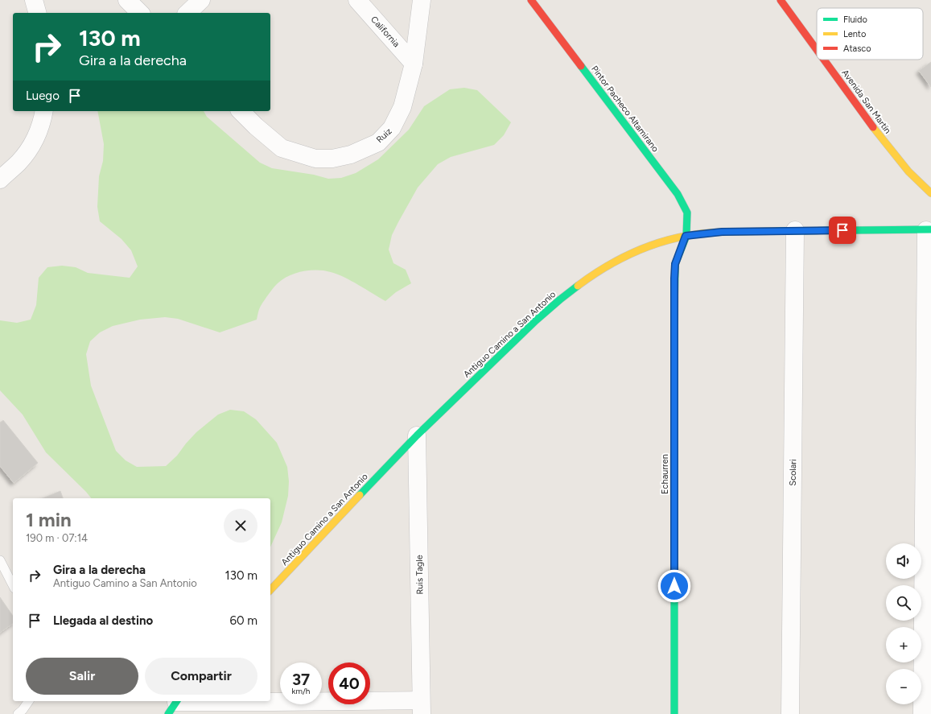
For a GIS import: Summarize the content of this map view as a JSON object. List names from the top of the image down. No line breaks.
{"streets":{"street":["California","Avenida San Martín","Pintor Pacheco Altamirano","Ruiz","Antiguo Camino a San Antonio","Scolari","Echaurren","Ruis Tagle"]},"crossings":[["California","Ruiz"],["Pintor Pacheco Altamirano","Antiguo Camino a San Antonio"],["Pintor Pacheco Altamirano","Echaurren"],["Antiguo Camino a San Antonio","Scolari"],["Antiguo Camino a San Antonio","Echaurren"],["Antiguo Camino a San Antonio","Ruis Tagle"]],"legend":["Fluido","Lento","Atasco"],"page":{"turn":["130 m","Gira a la derecha"],"then":"Luego","heading":["1 min","190 m · 07:14"],"map_buttons":["+","−"],"list":[{"name":"Gira a la derecha","note":"Antiguo Camino a San Antonio","value":"130 m"},{"name":"Llegada al destino","value":"60 m"}],"buttons":["Salir","Compartir"],"speed":"37 km/h","limit":"40"}}
